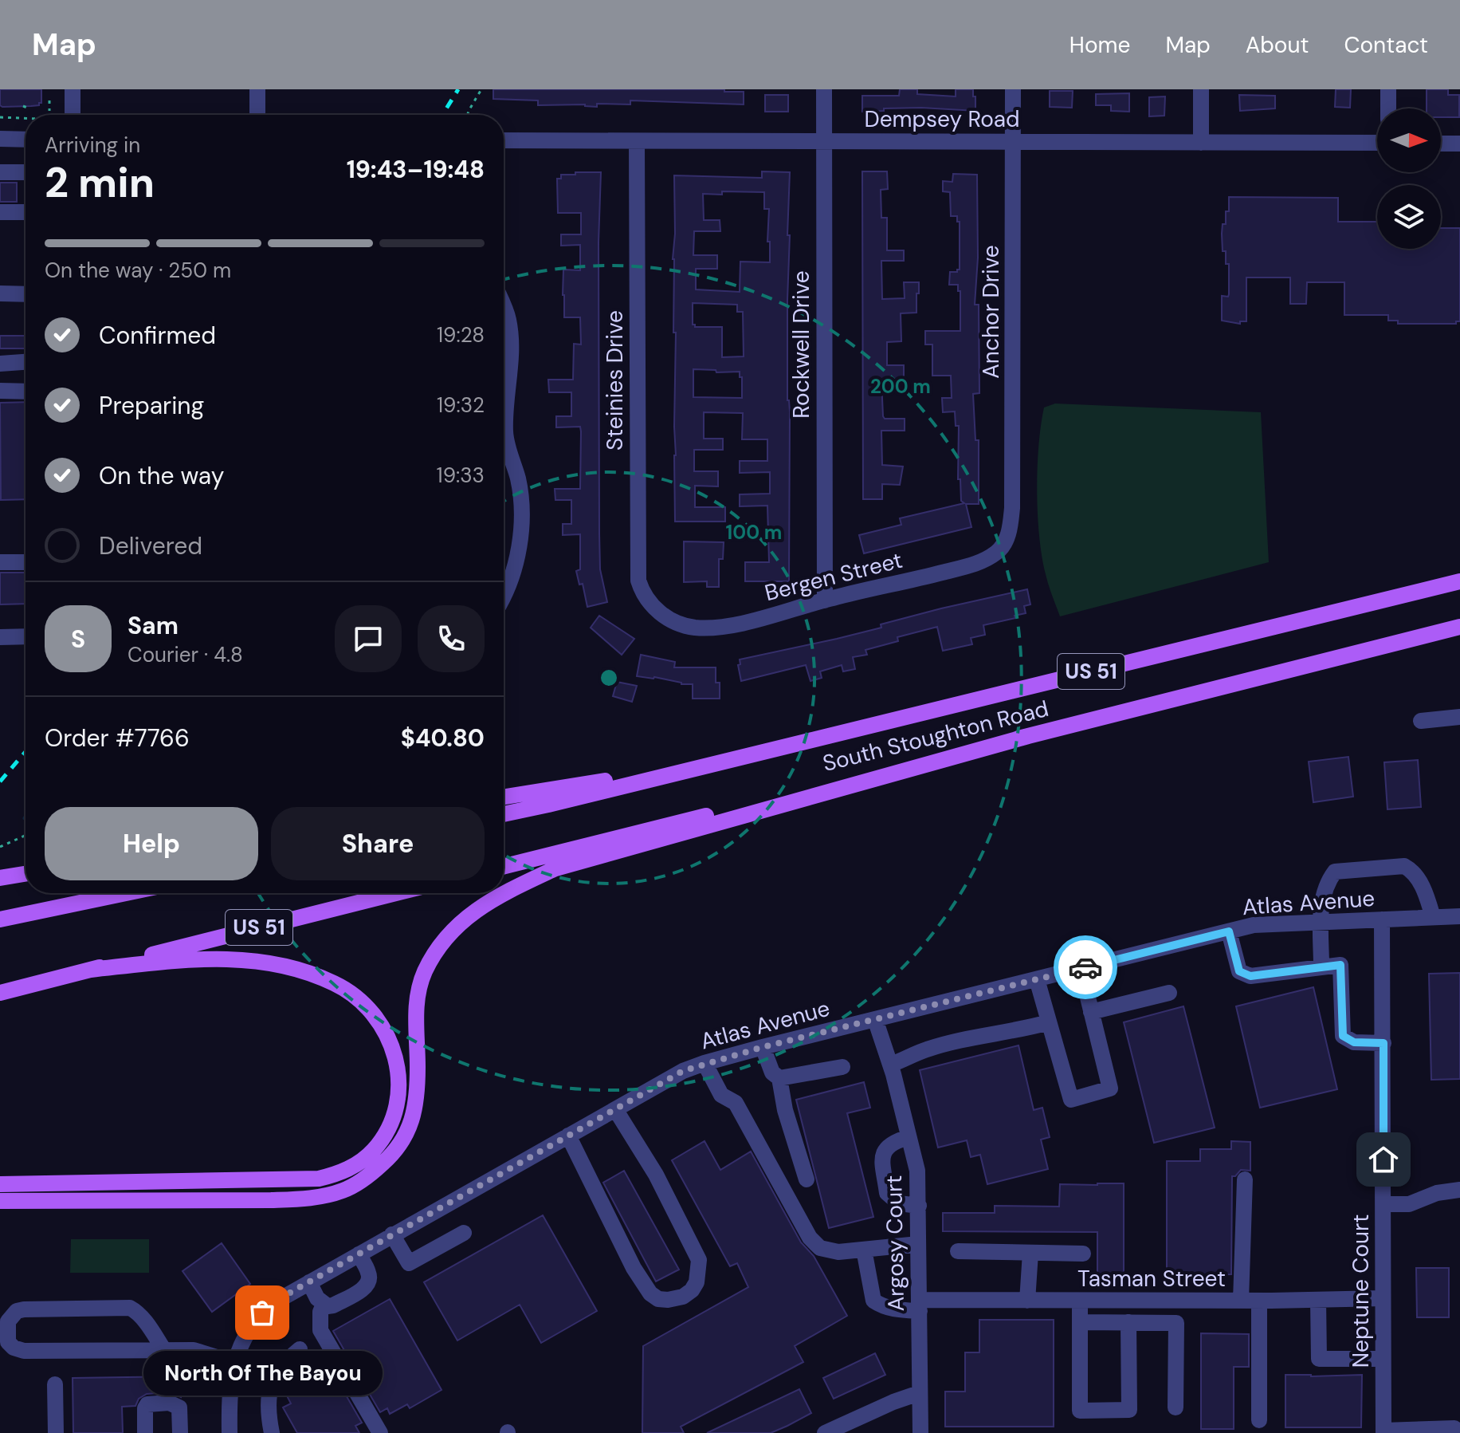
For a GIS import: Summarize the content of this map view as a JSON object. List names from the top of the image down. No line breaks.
{"streets":{"main road":["US 51","South Stoughton Road"],"street":["Dempsey Road","Anchor Drive","Rockwell Drive","Steinies Drive","Bergen Street","Atlas Avenue","Argosy Court","Tasman Street","Neptune Court"]},"crossings":[["Dempsey Road","Anchor Drive"],["Dempsey Road","Rockwell Drive"],["Dempsey Road","Steinies Drive"],["Anchor Drive","Bergen Street"],["Rockwell Drive","Bergen Street"],["Steinies Drive","Bergen Street"],["Atlas Avenue","Argosy Court"],["Atlas Avenue","Neptune Court"],["Argosy Court","Tasman Street"],["Tasman Street","Neptune Court"]],"places":["North Of The Bayou"],"north":"right","page":{"header":"Map","nav":["Home","Map","About","Contact"],"heading":["2 min","Arriving in","19:43–19:48"],"panel":["Sam","Courier · 4.8","Order #7766","$40.80"],"bar":"On the way · 250 m","list":[["Confirmed","19:28"],["Preparing","19:32"],["On the way","19:33"],"Delivered"],"round":"S","buttons":["Help","Share"],"bubble":"North Of The Bayou"},"rings":["200 m","100 m"]}
